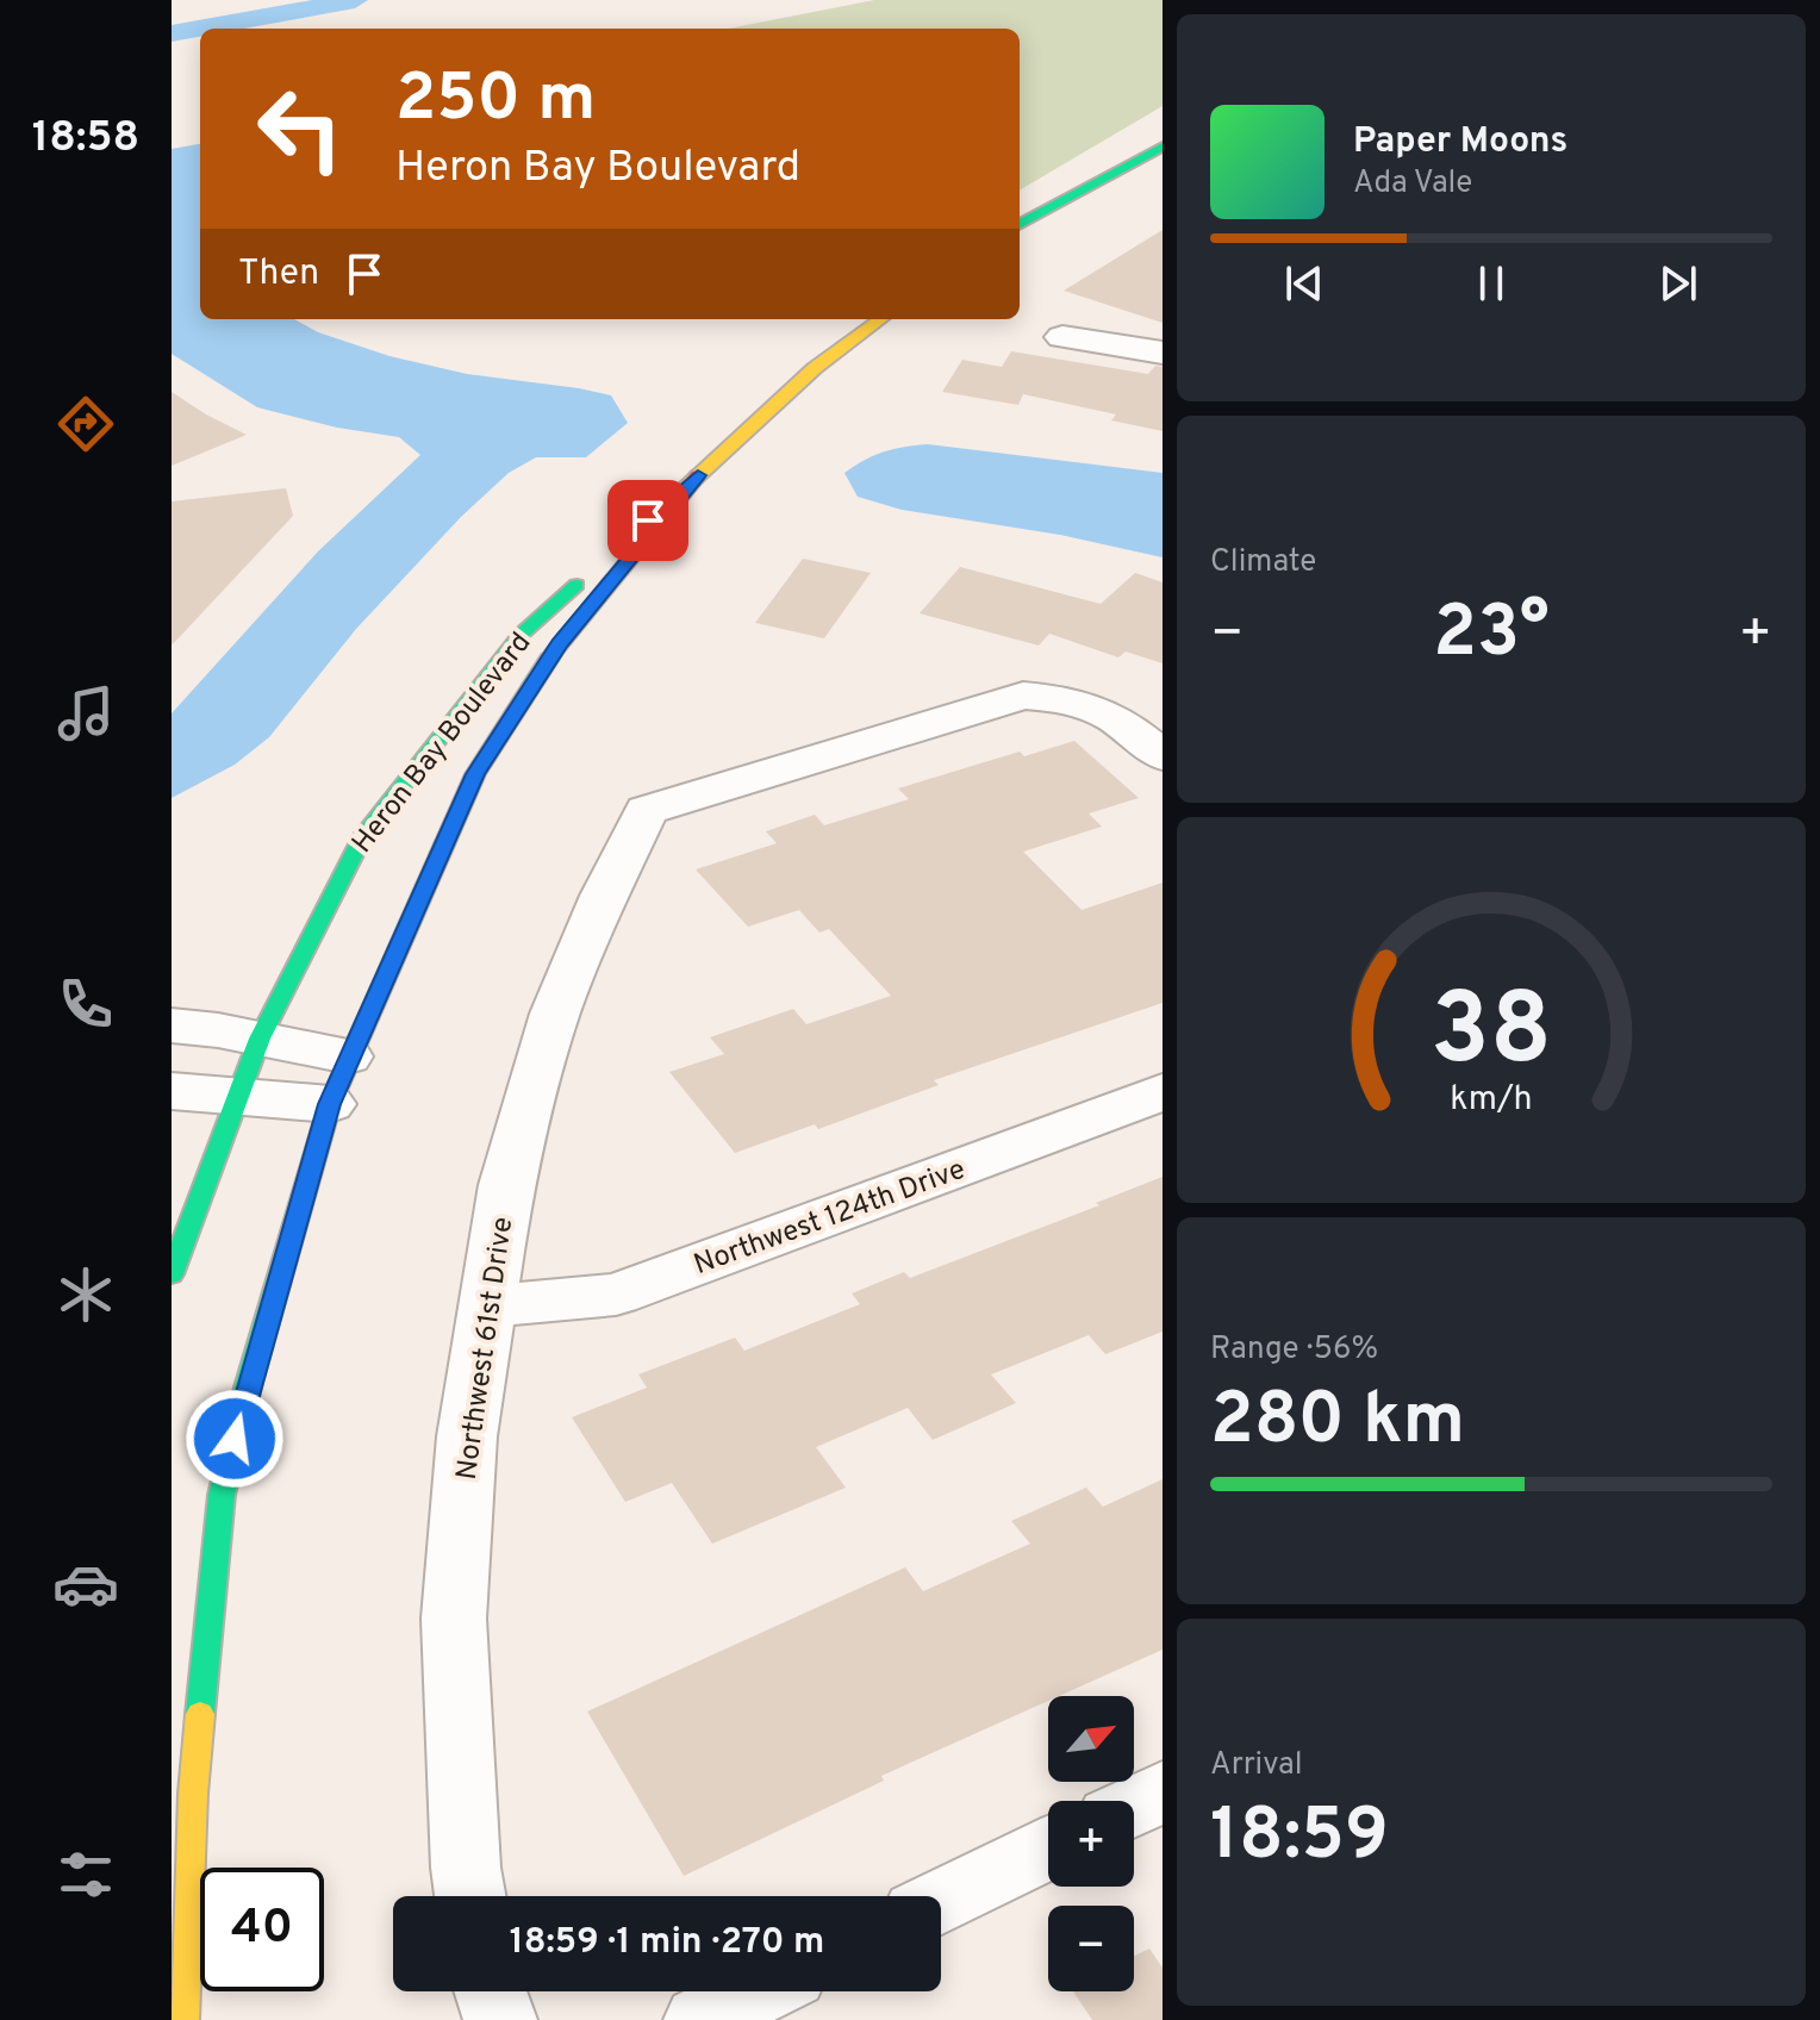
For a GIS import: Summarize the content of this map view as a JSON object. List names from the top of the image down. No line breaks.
{"streets":{"street":["Heron Bay Boulevard","Northwest 124th Drive","Northwest 61st Drive"]},"crossings":[["Northwest 124th Drive","Northwest 61st Drive"]],"north":"top right","page":{"tabs":"18:58","turn":["250 m","Heron Bay Boulevard"],"song":["Paper Moons","Ada Vale"],"then":"Then","tile":["Climate",["Range · 56%","280 km"],["Arrival","18:59"]],"heat":["−","23°","+"],"map_buttons":["+","−"],"limit":"40","trip":"18:59 · 1 min · 270 m","gauge":["38","km/h"]}}
